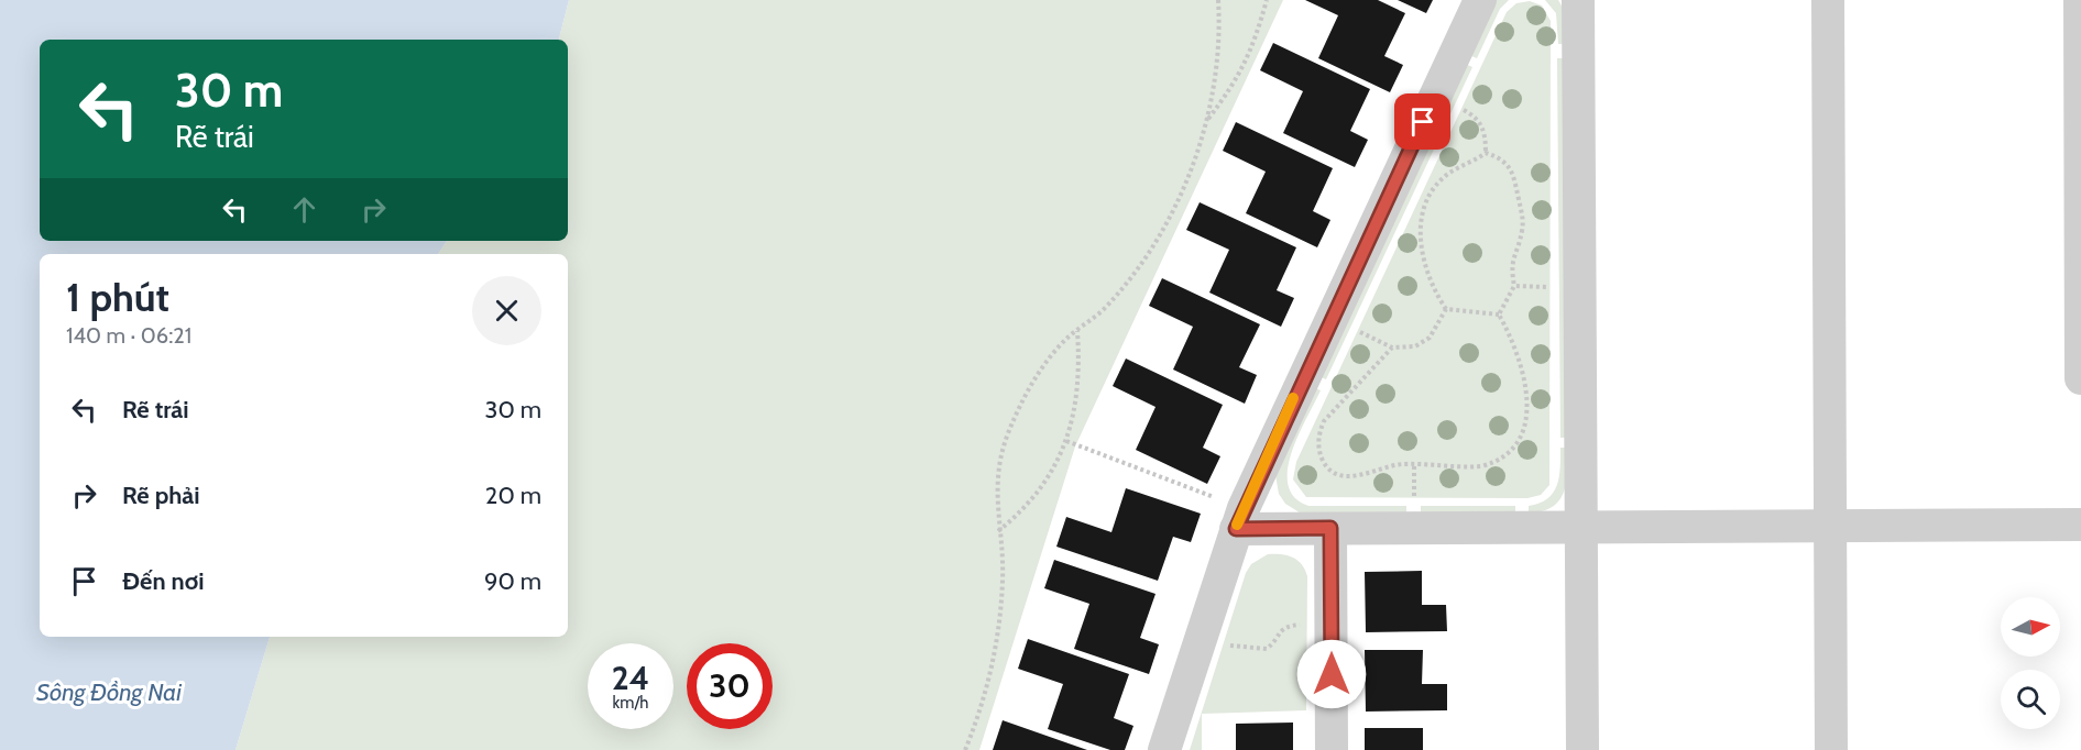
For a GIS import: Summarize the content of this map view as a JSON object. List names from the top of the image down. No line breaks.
{"water":["Sông Đồng Nai"],"north":"right","page":{"turn":["30 m","Rẽ trái"],"heading":["1 phút","140 m · 06:21"],"list":[{"name":"Rẽ trái","value":"30 m"},{"name":"Rẽ phải","value":"20 m"},{"name":"Đến nơi","value":"90 m"}],"speed":"24 km/h","limit":"30"}}
